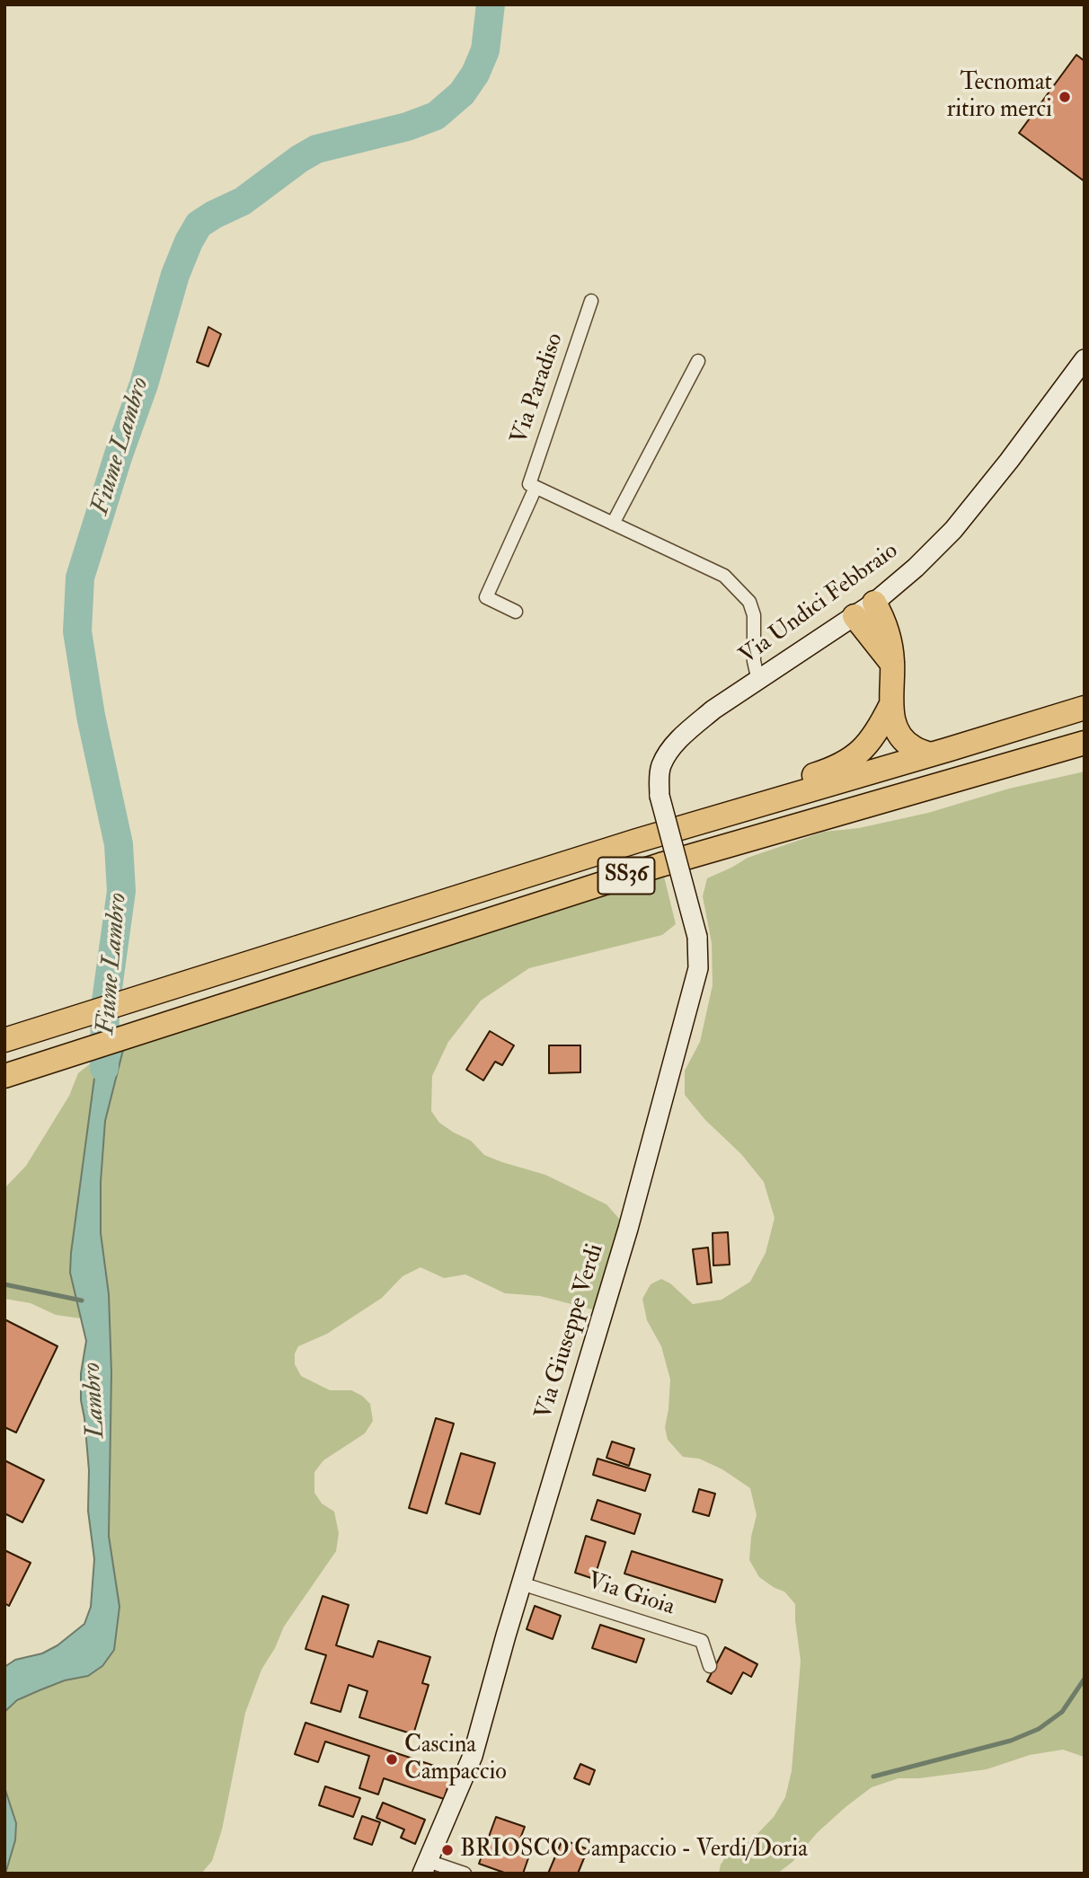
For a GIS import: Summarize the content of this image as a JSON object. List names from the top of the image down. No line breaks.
{"streets":{"highway":["SS36"],"street":["Via Paradiso","Via Undici Febbraio","Via Giuseppe Verdi","Via Gioia"]},"crossings":[["Via Undici Febbraio","Via Giuseppe Verdi"],["Via Giuseppe Verdi","Via Gioia"]],"water":["Fiume Lambro","Lambro"],"places":["Tecnomat ritiro merci","Cascina Campaccio","BRIOSCO Campaccio - Verdi/Doria"]}
